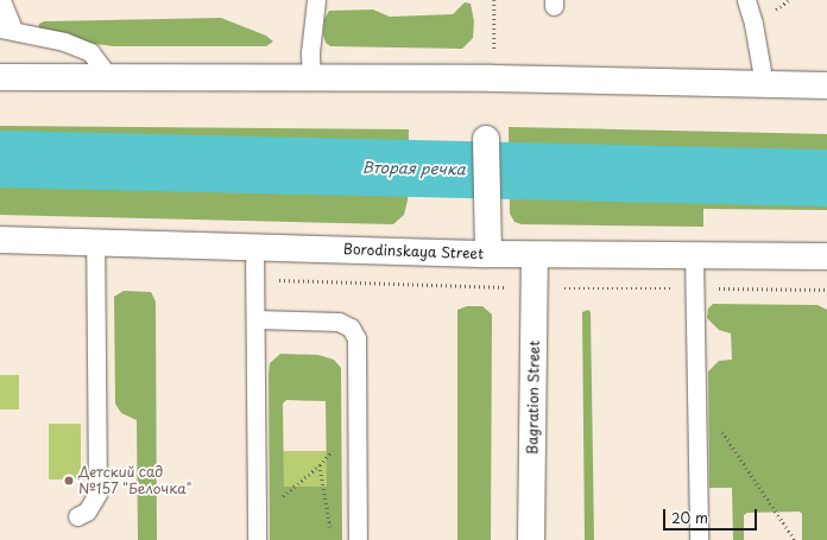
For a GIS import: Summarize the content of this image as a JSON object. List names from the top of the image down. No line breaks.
{"streets":{"main road":["Borodinskaya Street","Bagration Street"]},"crossings":[["Borodinskaya Street","Bagration Street"]],"water":["Вторая речка"],"places":["Детский сад №157 \"Белочка\""],"scale_bar":"20 m"}
